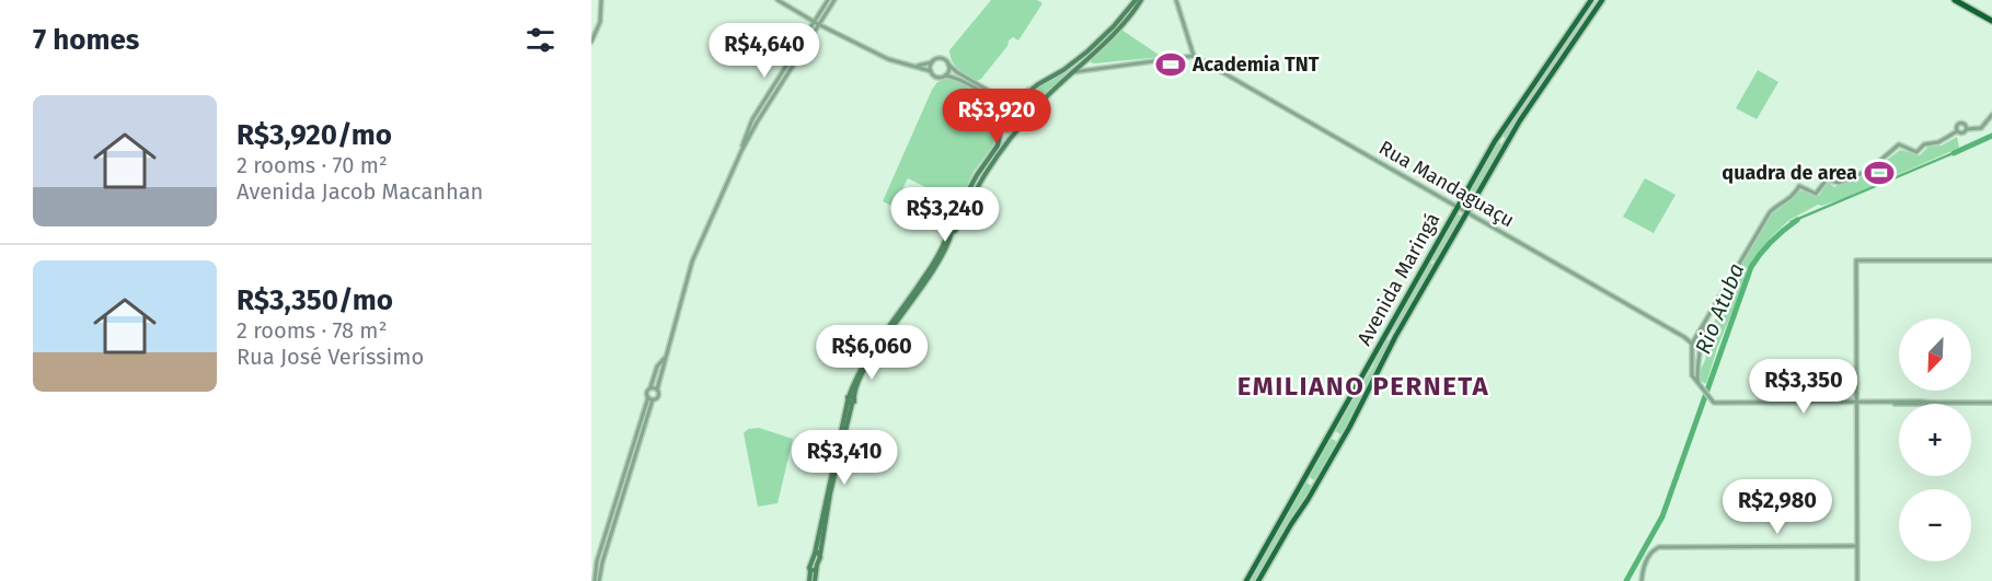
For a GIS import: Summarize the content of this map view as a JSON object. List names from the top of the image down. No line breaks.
{"streets":{"main road":["Avenida Maringá"],"street":["Rua Mandaguaçu"]},"crossings":[["Rua Mandaguaçu","Avenida Maringá"]],"districts":["EMILIANO PERNETA"],"water":["Rio Atuba"],"places":{"sports":["Academia TNT","quadra de area"]},"north":"bottom left","page":{"heading":"7 homes","price":["R$4,640","R$3,920","R$3,240","R$6,060","R$3,350","R$3,410","R$2,980"],"list":[{"name":"R$3,920/mo","note":"2 rooms · 70 m² · Avenida Jacob Macanhan"},{"name":"R$3,350/mo","note":"2 rooms · 78 m² · Rua José Veríssimo"}],"map_buttons":["+","−"]}}
